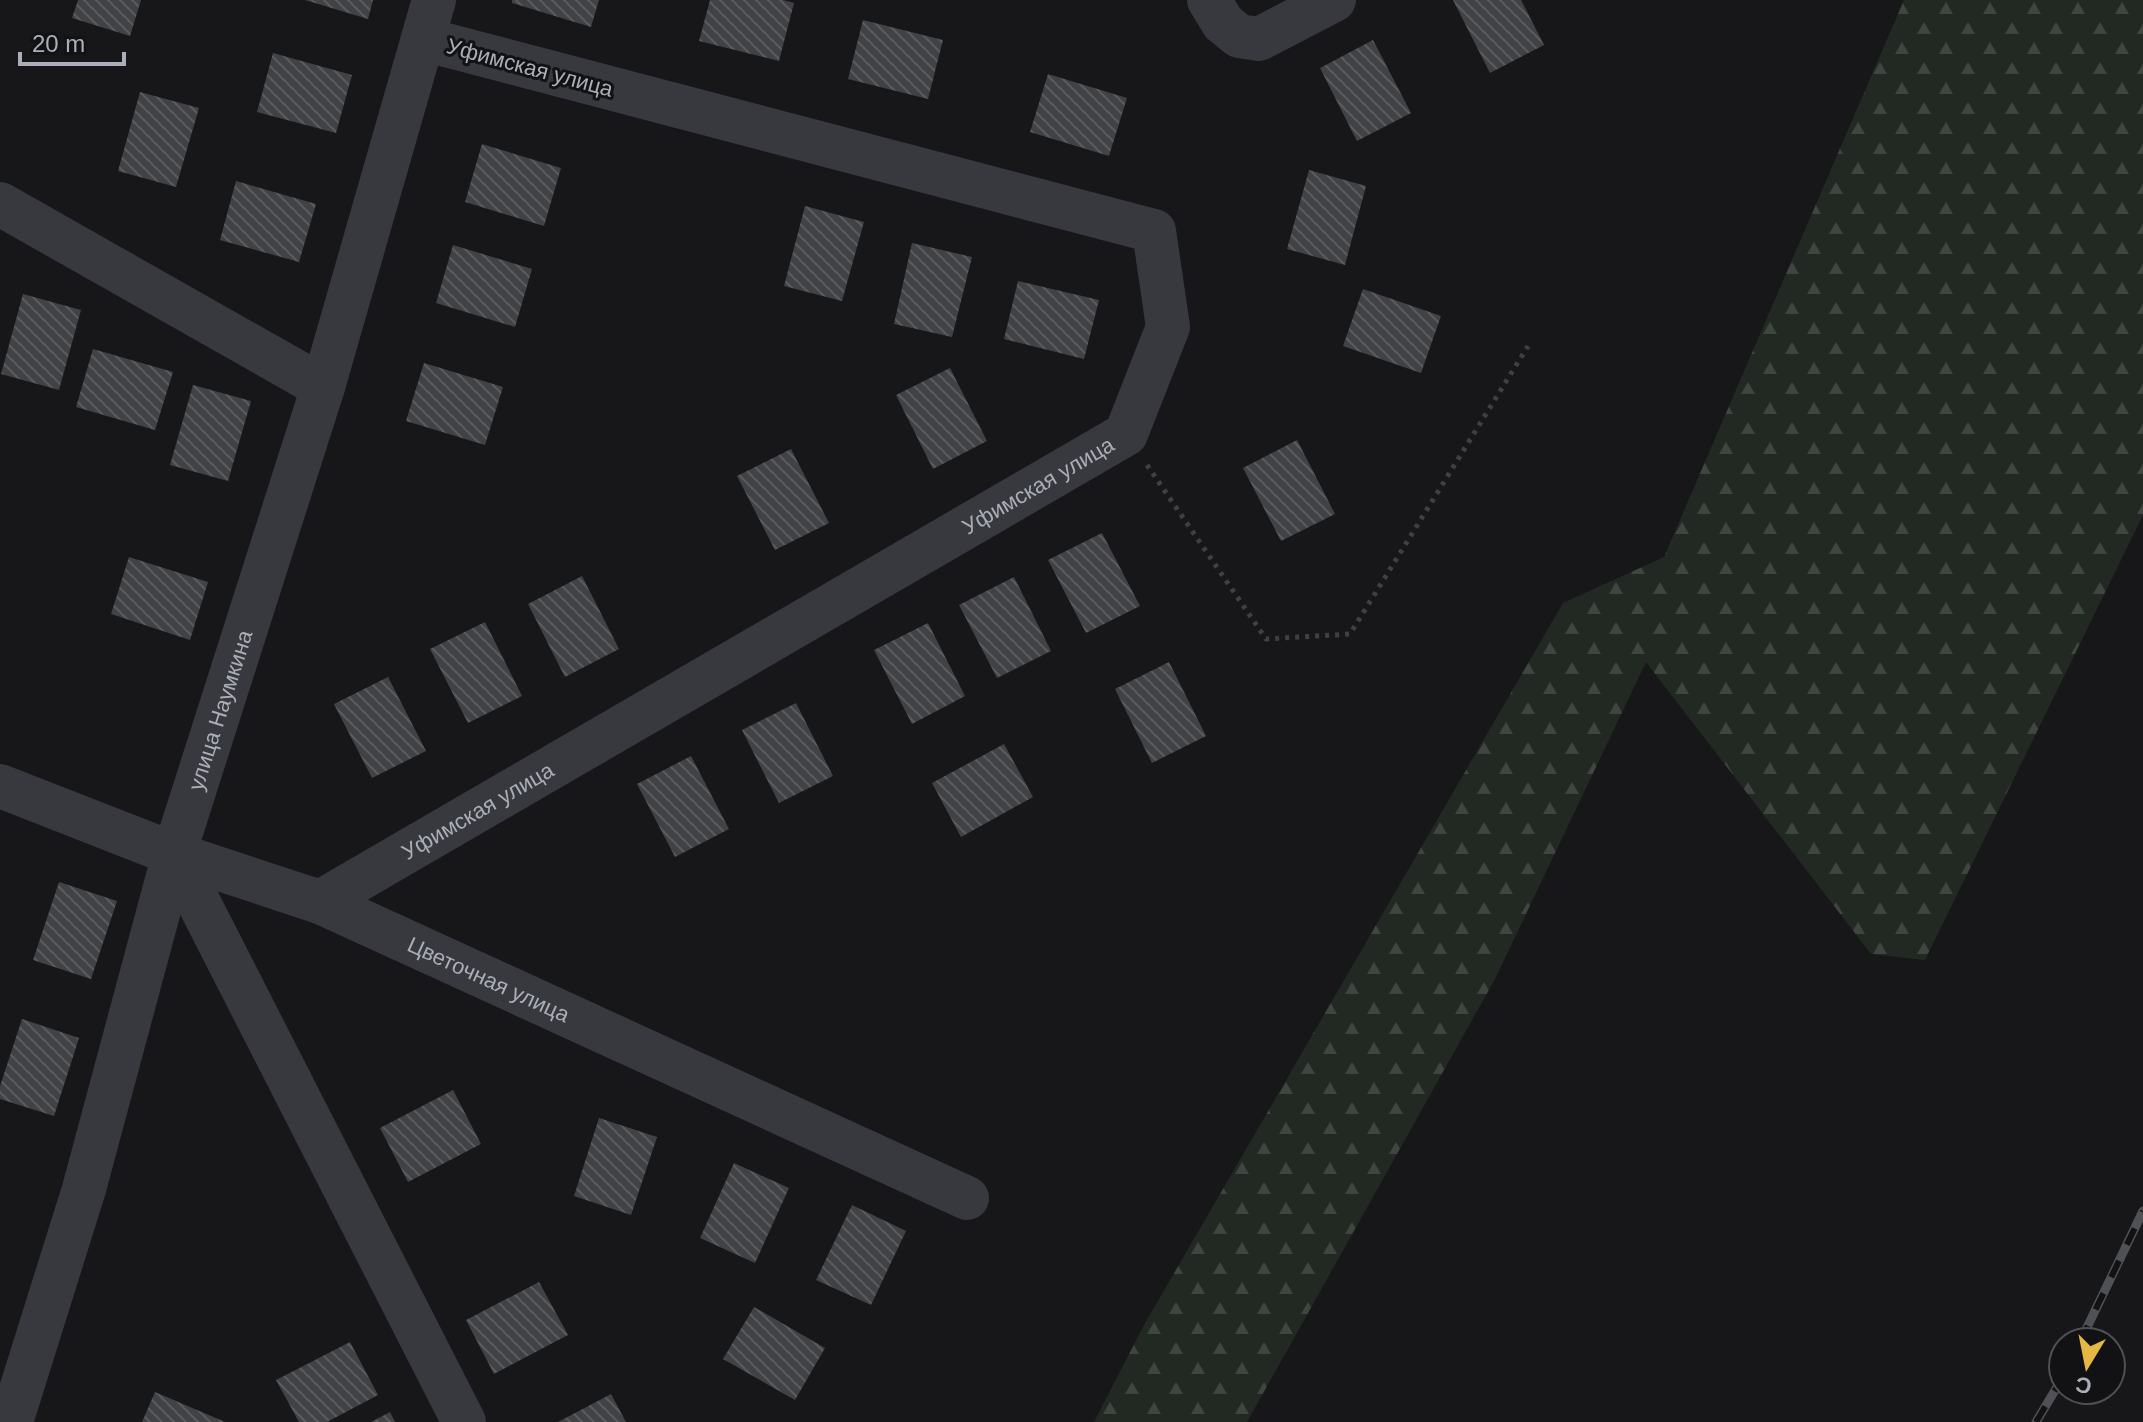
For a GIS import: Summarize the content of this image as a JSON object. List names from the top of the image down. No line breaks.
{"streets":{"street":["Уфимская улица","улица Наумкина","Цветочная улица"]},"crossings":[["Уфимская улица","улица Наумкина"],["Уфимская улица","Цветочная улица"],["улица Наумкина","Цветочная улица"]],"scale_bar":"20 m","north":"bottom"}
